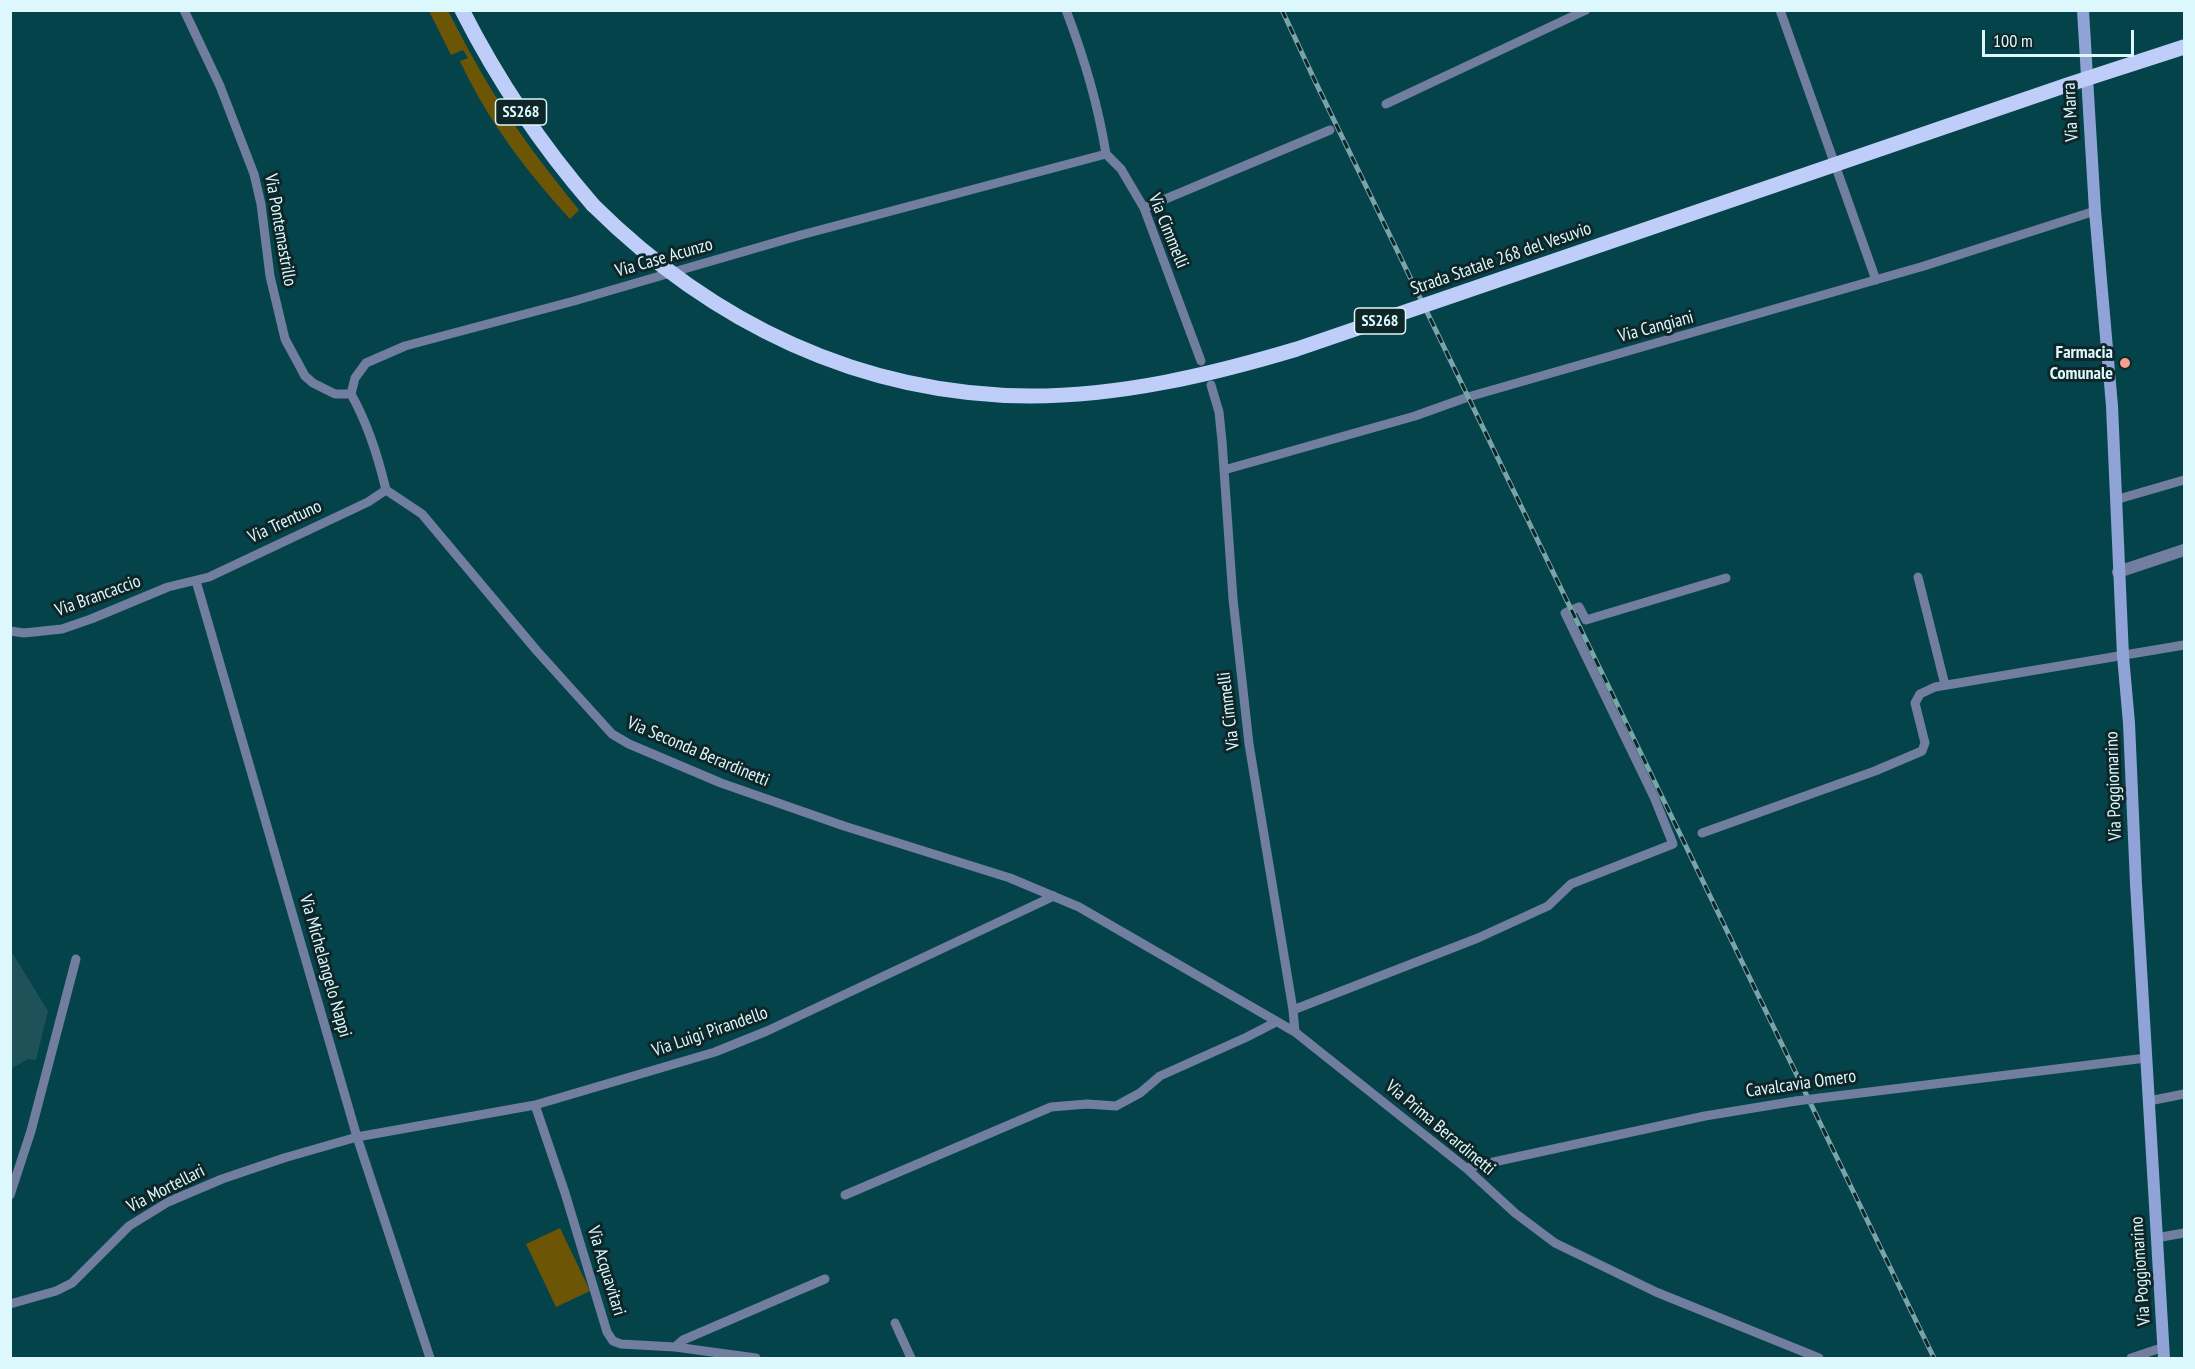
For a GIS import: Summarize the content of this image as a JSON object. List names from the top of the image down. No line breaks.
{"streets":{"highway":["SS268","Strada Statale 268 del Vesuvio"],"main road":["Via Marra","Via Poggiomarino"],"street":["Via Pontemastrillo","Via Cimmelli","Via Case Acunzo","Via Cangiani","Via Trentuno","Via Brancaccio","Via Seconda Berardinetti","Via Michelangelo Nappi","Via Luigi Pirandello","Cavalcavia Omero","Via Prima Berardinetti","Via Mortellari","Via Acquavitari"]},"crossings":[["Via Marra","Via Cangiani"],["Via Marra","Via Poggiomarino"],["Via Pontemastrillo","Via Case Acunzo"],["Via Cimmelli","Via Case Acunzo"],["Via Cimmelli","Via Cangiani"],["Via Cimmelli","Via Prima Berardinetti"],["Via Cangiani","Via Poggiomarino"],["Via Trentuno","Via Brancaccio"],["Via Trentuno","Via Seconda Berardinetti"],["Via Trentuno","Via Michelangelo Nappi"],["Via Brancaccio","Via Michelangelo Nappi"],["Via Seconda Berardinetti","Via Luigi Pirandello"],["Via Seconda Berardinetti","Via Prima Berardinetti"],["Via Poggiomarino","Cavalcavia Omero"],["Via Michelangelo Nappi","Via Luigi Pirandello"],["Via Michelangelo Nappi","Via Mortellari"],["Via Luigi Pirandello","Via Prima Berardinetti"],["Via Luigi Pirandello","Via Mortellari"],["Via Luigi Pirandello","Via Acquavitari"],["Cavalcavia Omero","Via Prima Berardinetti"]],"places":["Farmacia Comunale"],"scale_bar":"100 m"}
